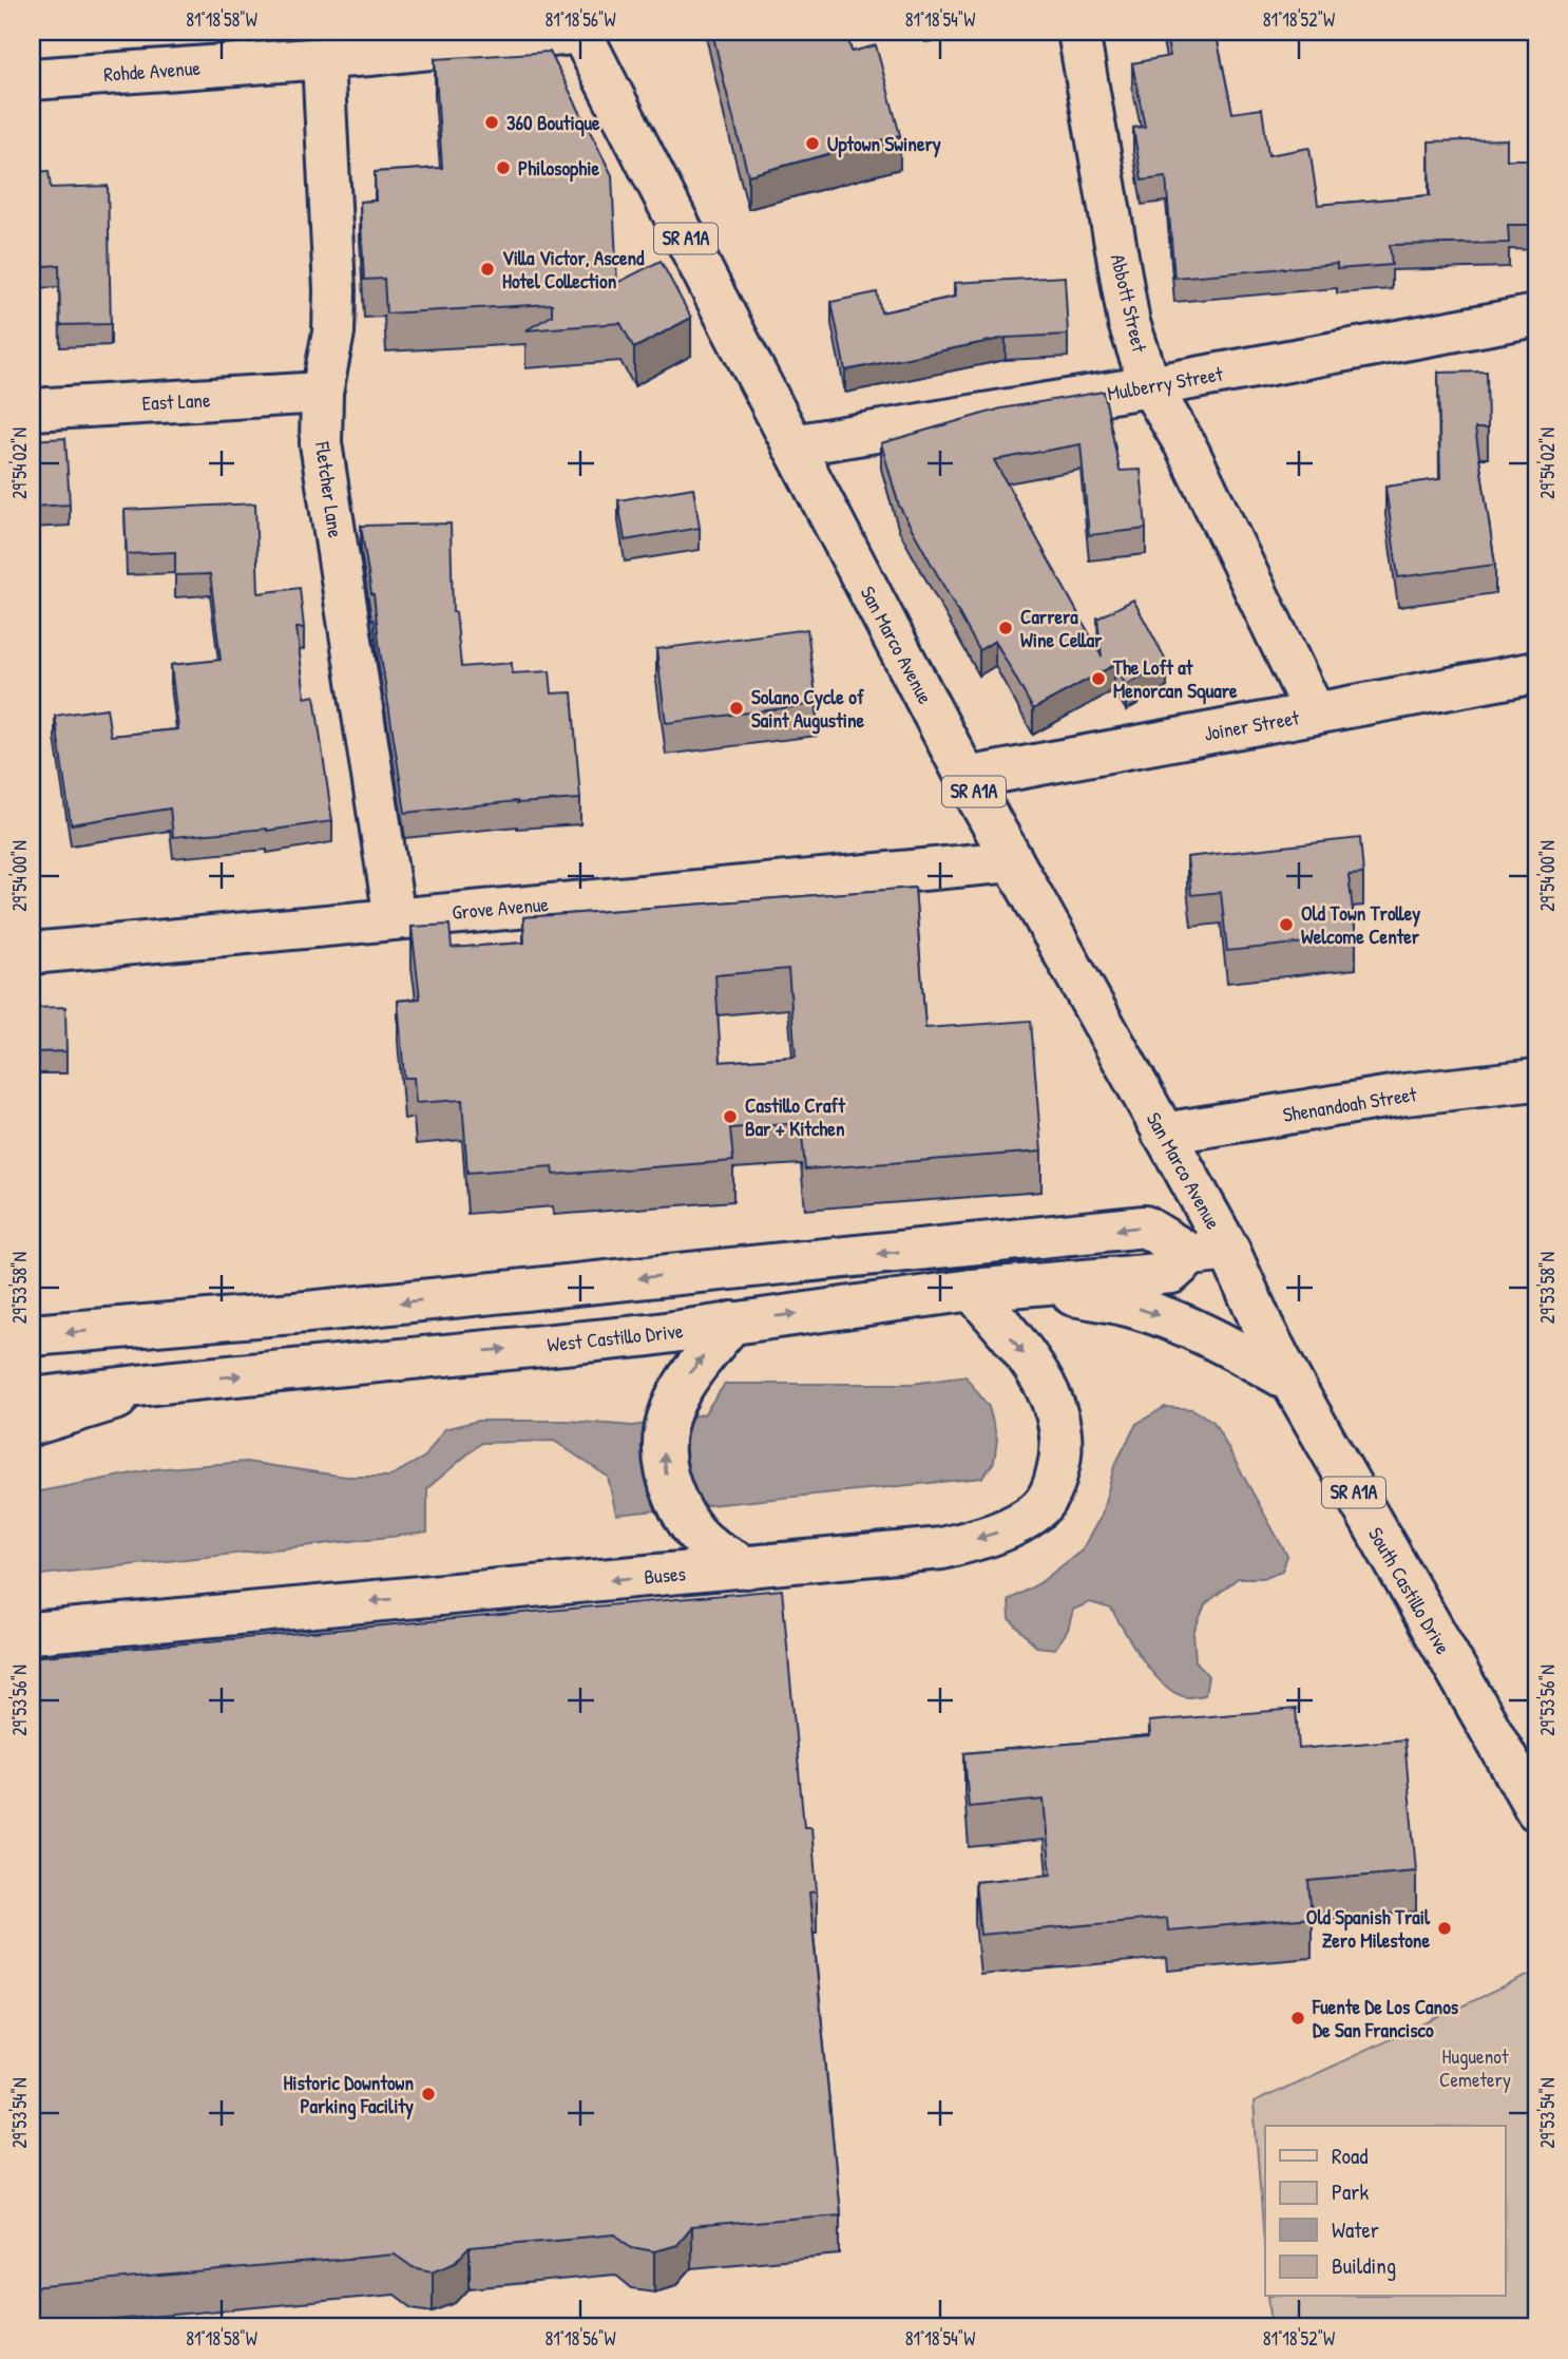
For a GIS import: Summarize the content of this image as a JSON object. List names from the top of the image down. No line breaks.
{"streets":{"street":["Rohde Avenue","SR A1A","Abbott Street","Mulberry Street","East Lane","Fletcher Lane","San Marco Avenue","Joiner Street","Grove Avenue","Shenandoah Street","West Castillo Drive","Buses","South Castillo Drive"]},"crossings":[["Rohde Avenue","Fletcher Lane"],["Rohde Avenue","San Marco Avenue"],["Abbott Street","Mulberry Street"],["Abbott Street","Joiner Street"],["Mulberry Street","San Marco Avenue"],["East Lane","Fletcher Lane"],["Fletcher Lane","Grove Avenue"],["San Marco Avenue","Joiner Street"],["San Marco Avenue","Grove Avenue"],["San Marco Avenue","Shenandoah Street"],["San Marco Avenue","West Castillo Drive"],["San Marco Avenue","South Castillo Drive"],["West Castillo Drive","Buses"],["West Castillo Drive","South Castillo Drive"]],"parks":["Huguenot Cemetery"],"places":["360 Boutique","Uptown Swinery","Philosophie","Villa Victor, Ascend Hotel Collection","Carrera Wine Cellar","The Loft at Menorcan Square","Solano Cycle of Saint Augustine","Old Town Trolley Welcome Center","Castillo Craft Bar + Kitchen","Old Spanish Trail Zero Milestone","Fuente De Los Canos De San Francisco","Historic Downtown Parking Facility"],"legend":["Road","Park","Water","Building"],"coordinates":["81°18'58\"W","81°18'56\"W","81°18'54\"W","81°18'52\"W","29°54'02\"N","29°54'00\"N","29°53'58\"N","29°53'56\"N","29°53'54\"N"]}
